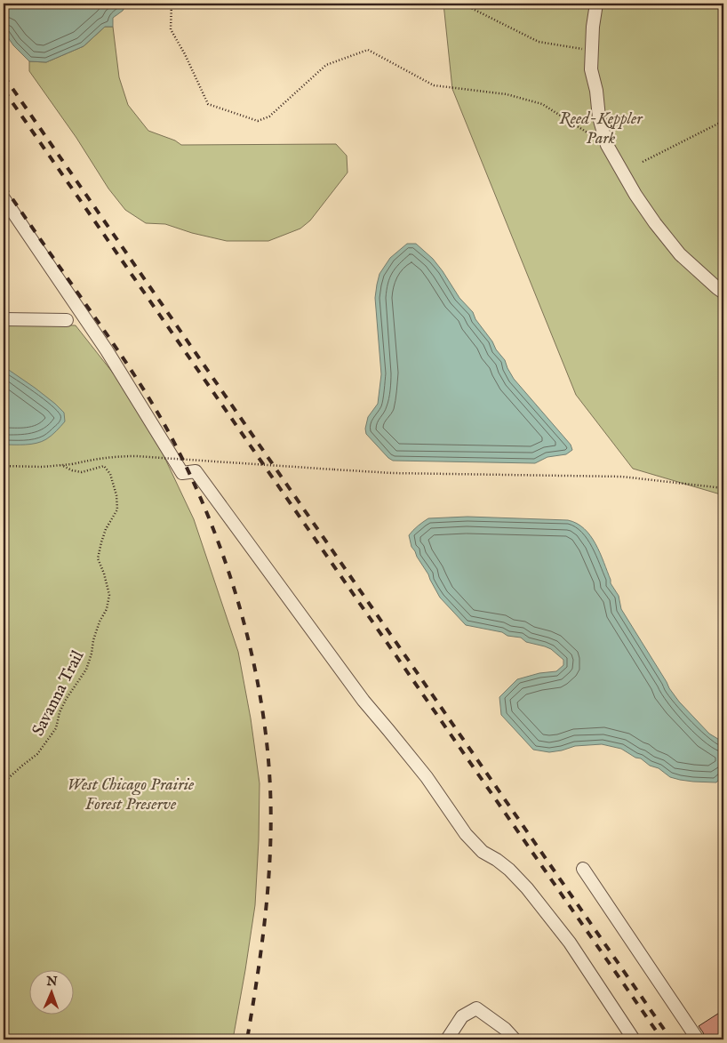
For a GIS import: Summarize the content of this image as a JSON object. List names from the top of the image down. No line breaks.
{"streets":{"path":["Savanna Trail"]},"parks":["Reed-Keppler Park","West Chicago Prairie Forest Preserve"],"north":"top"}
